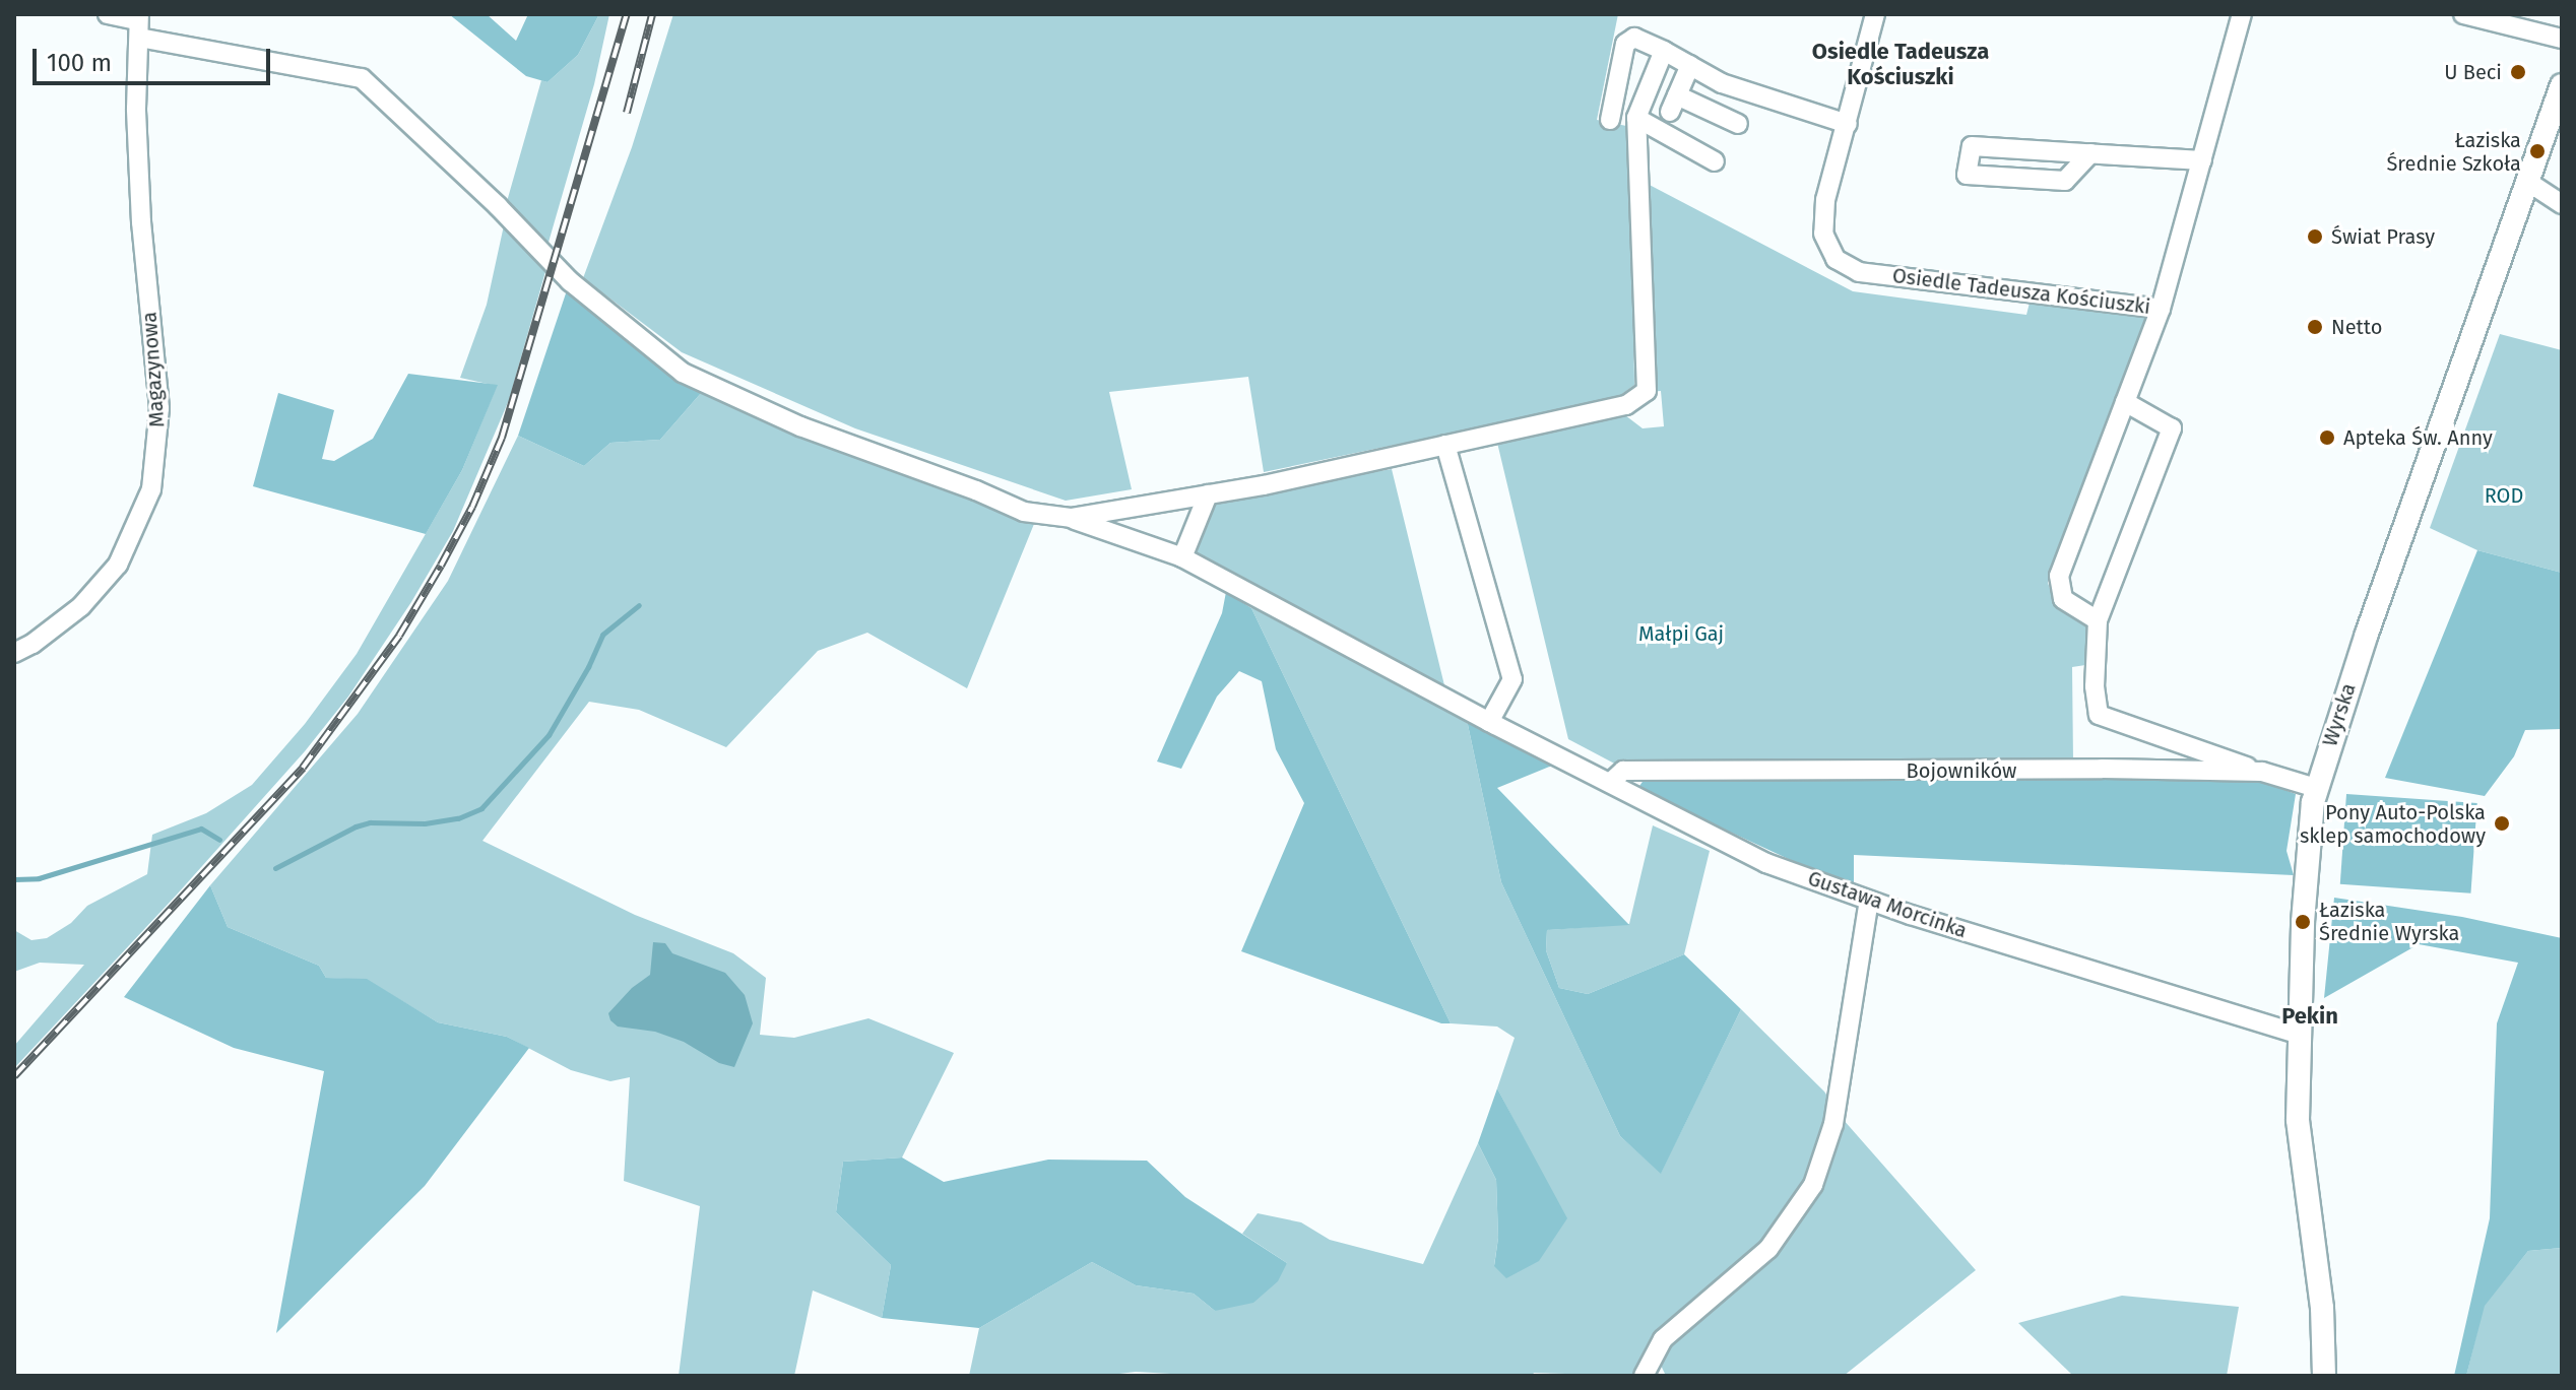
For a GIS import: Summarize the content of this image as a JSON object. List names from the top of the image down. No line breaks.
{"streets":{"street":["Osiedle Tadeusza Kościuszki","Magazynowa","Wyrska","Bojowników","Gustawa Morcinka"]},"crossings":[["Wyrska","Bojowników"],["Wyrska","Gustawa Morcinka"],["Bojowników","Gustawa Morcinka"]],"districts":["Osiedle Tadeusza Kościuszki","Pekin"],"parks":["ROD","Małpi Gaj"],"places":["U Beci","Łaziska Średnie Szkoła","Świat Prasy","Netto","Apteka Św. Anny","Pony Auto-Polska sklep samochodowy","Łaziska Średnie Wyrska"],"scale_bar":"100 m"}
